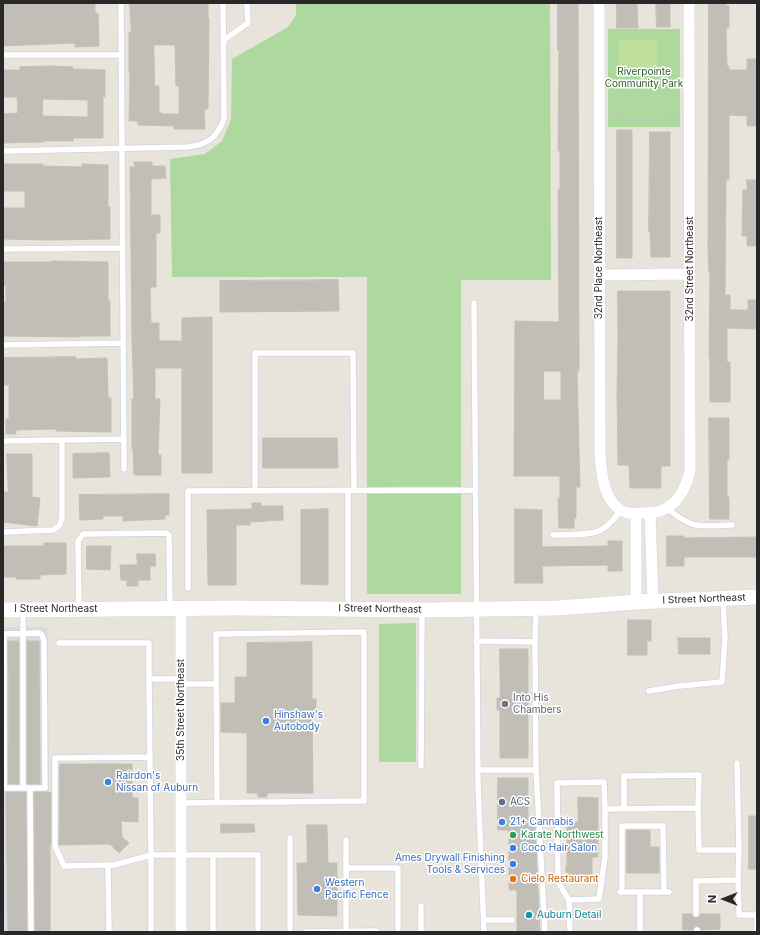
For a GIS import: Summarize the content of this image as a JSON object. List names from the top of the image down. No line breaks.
{"streets":{"street":["32nd Place Northeast","32nd Street Northeast","I Street Northeast","35th Street Northeast"]},"crossings":[["I Street Northeast","35th Street Northeast"]],"parks":["Riverpointe Community Park"],"places":["Into His Chambers","Hinshaw's Autobody","Rairdon's Nissan of Auburn","ACS","21+ Cannabis","Karate Northwest","Coco Hair Salon","Ames Drywall Finishing Tools & Services","Cielo Restaurant","Western Pacific Fence","Auburn Detail"],"north":"left"}
